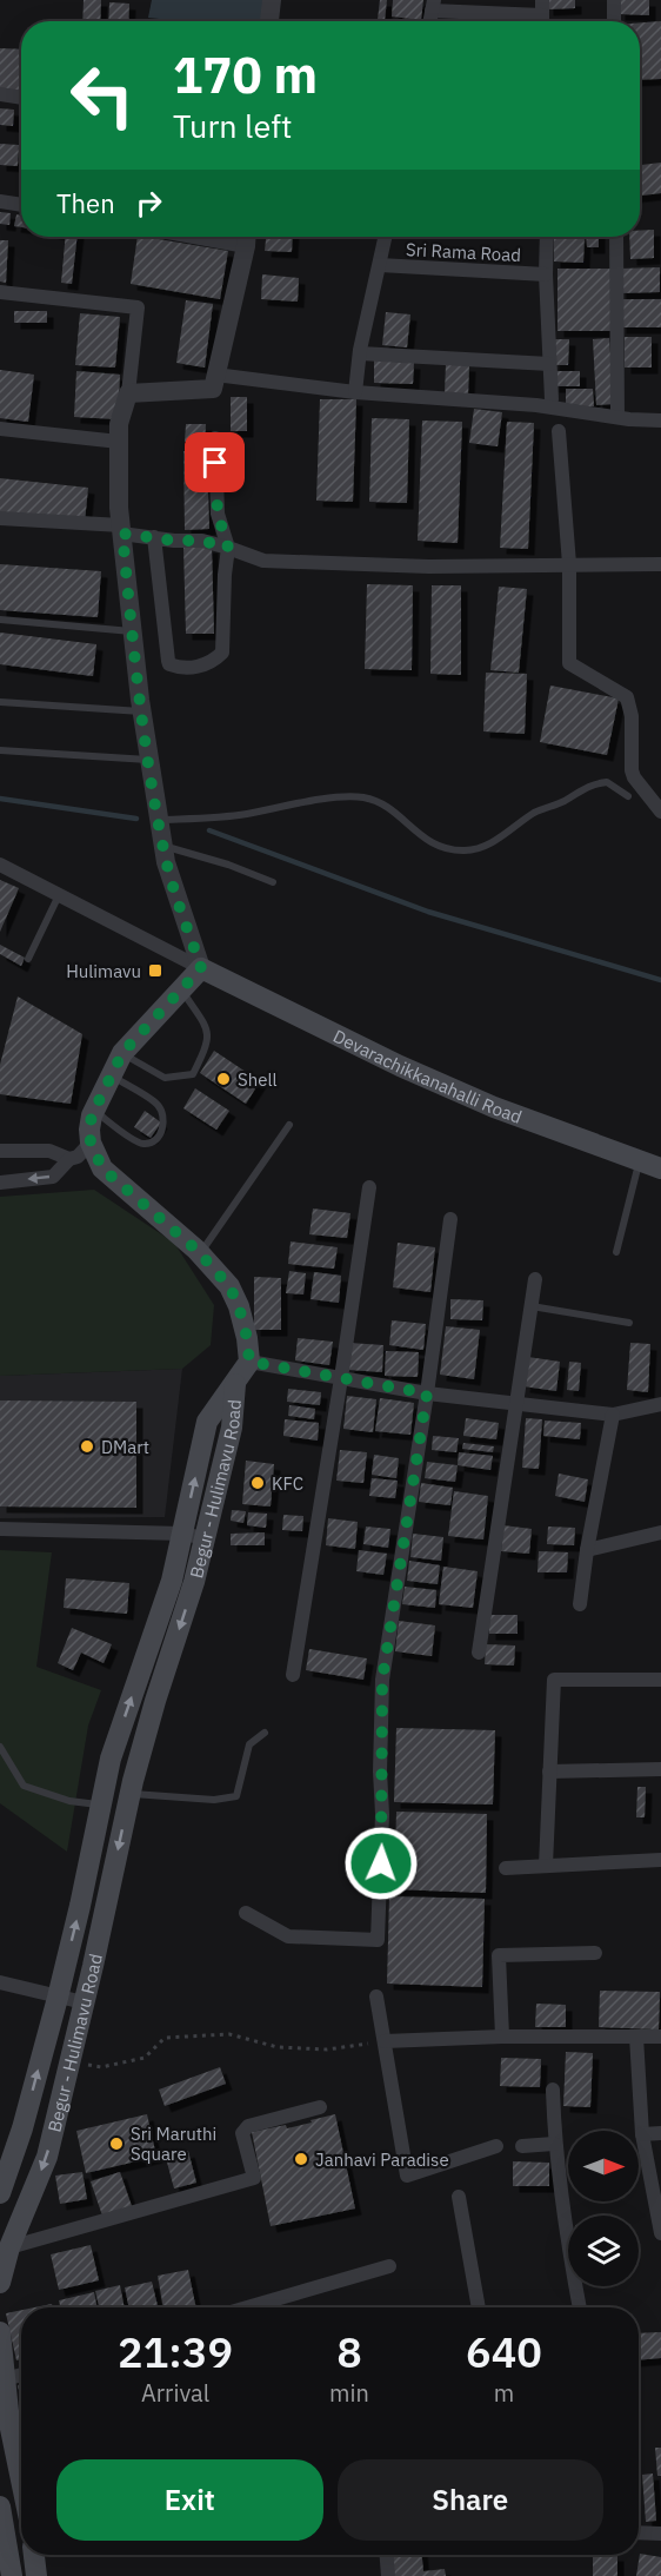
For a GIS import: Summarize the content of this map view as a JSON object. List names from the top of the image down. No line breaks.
{"streets":{"main road":["Devarachikkanahalli Road","Begur - Hulimavu Road"],"street":["Sri Rama Road"]},"places":{"transit":["Hulimavu"],"other":["Shell","DMart","KFC","Sri Maruthi Square","Janhavi Paradise"]},"north":"right","page":{"turn":["170 m","Turn left"],"then":"Then","eta":["21:39","Arrival","8","min","640","m"],"buttons":["Exit","Share"]}}
